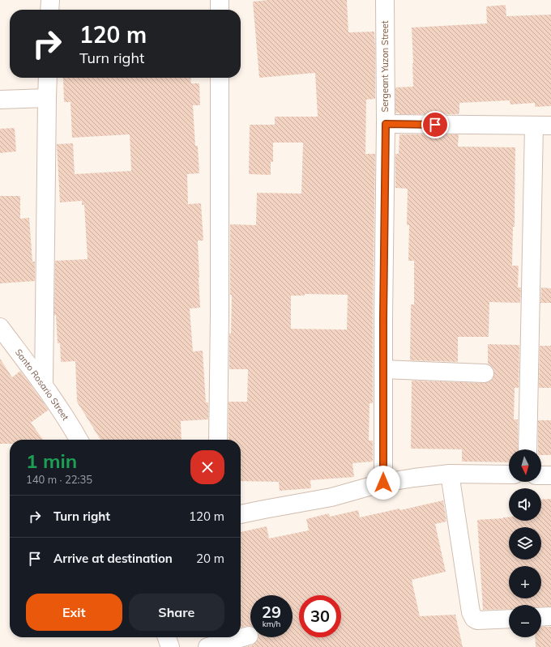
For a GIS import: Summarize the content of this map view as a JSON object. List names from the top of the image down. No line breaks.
{"streets":{"street":["Sergeant Yuzon Street","Santo Rosario Street"]},"north":"bottom","page":{"turn":["120 m","Turn right"],"heading":["1 min","140 m · 22:35"],"map_buttons":["+","−"],"list":[{"name":"Turn right","value":"120 m"},{"name":"Arrive at destination","value":"20 m"}],"buttons":["Exit","Share"],"speed":"29 km/h","limit":"30"}}
